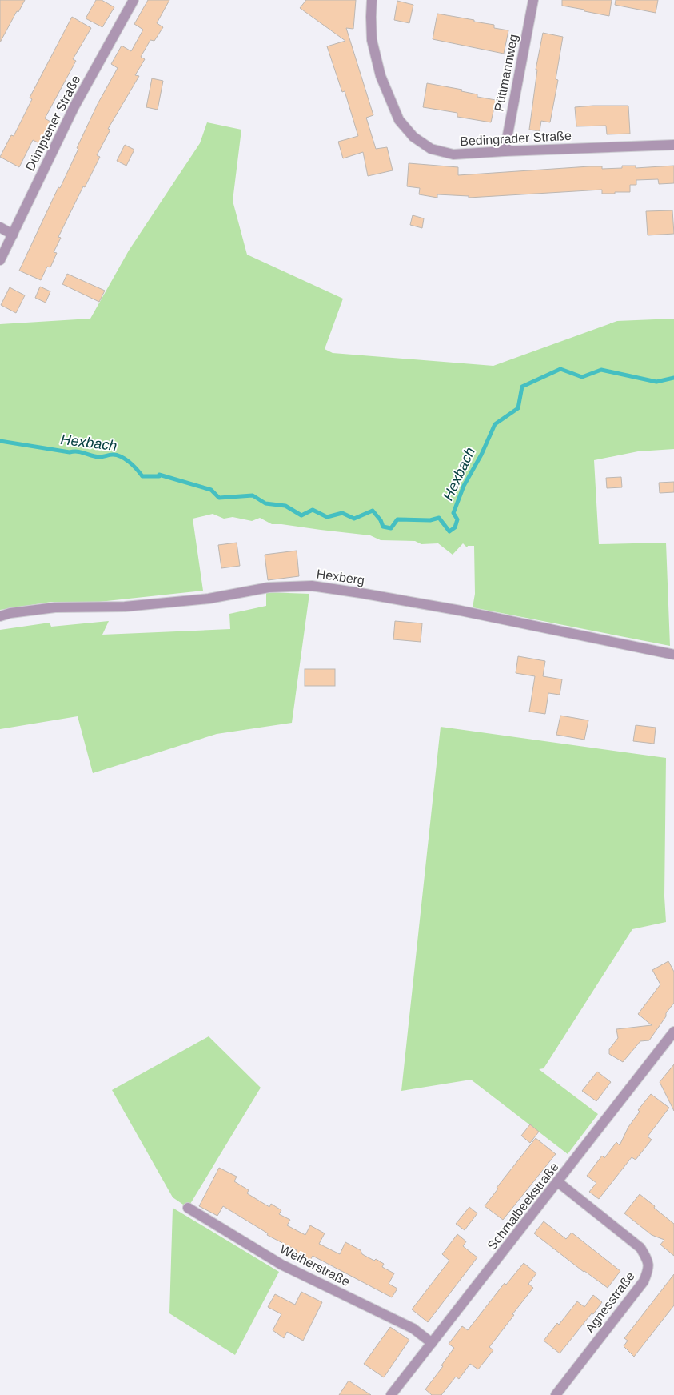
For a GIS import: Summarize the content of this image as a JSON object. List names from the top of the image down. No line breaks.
{"streets":{"street":["Püttmannweg","Dümptener Straße","Bedingrader Straße","Hexberg","Schmalbeekstraße","Weiherstraße","Agnesstraße"]},"crossings":[["Püttmannweg","Bedingrader Straße"],["Schmalbeekstraße","Weiherstraße"],["Schmalbeekstraße","Agnesstraße"]],"water":["Hexbach"]}
